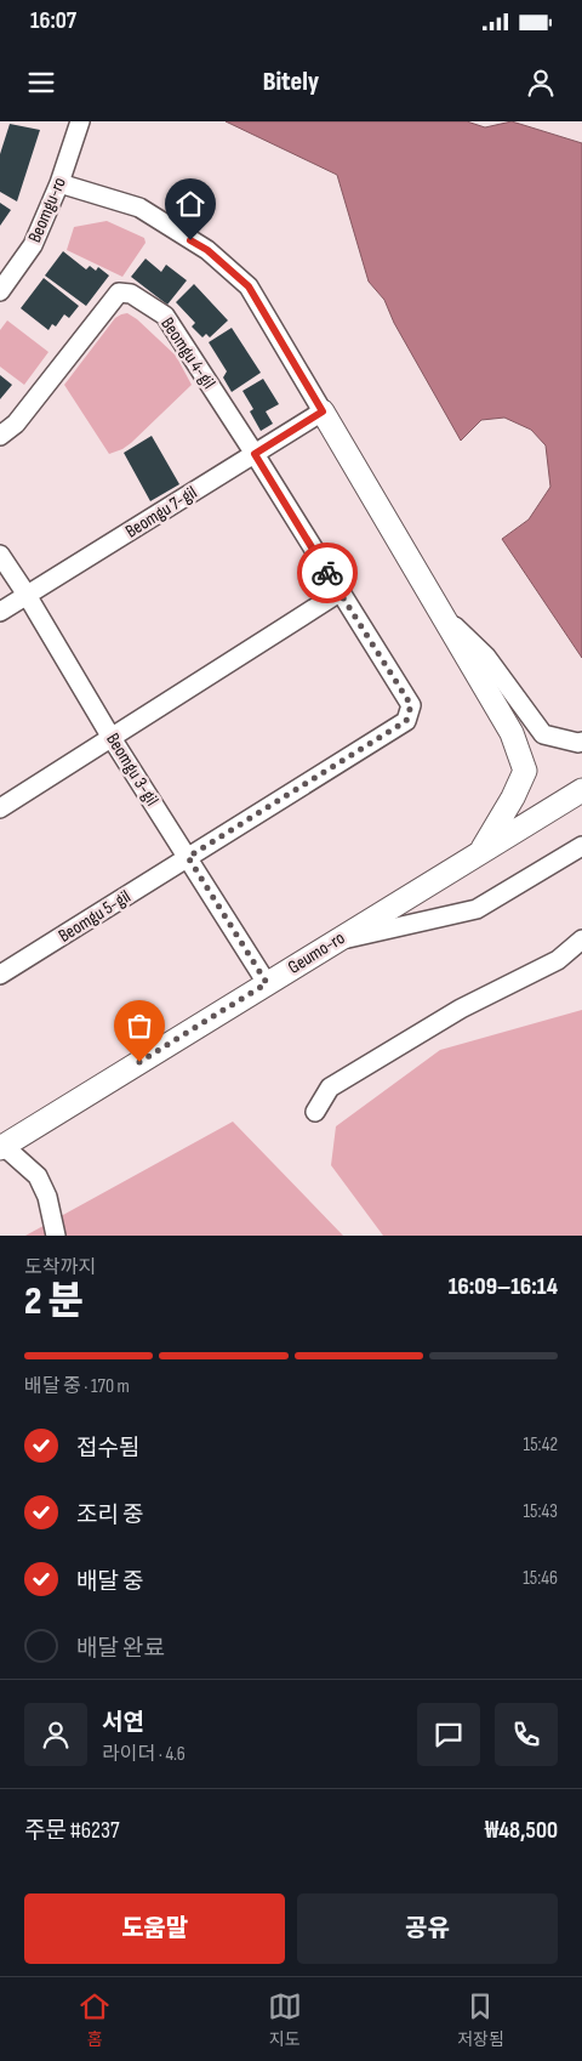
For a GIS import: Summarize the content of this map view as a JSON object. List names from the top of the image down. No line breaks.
{"streets":{"main road":["Geumo-ro"],"street":["Beomgu-ro","Beomgu 4-gil","Beomgu 7-gil","Beomgu 3-gil","Beomgu 5-gil"]},"crossings":[["Beomgu 4-gil","Beomgu 7-gil"],["Beomgu 4-gil","Beomgu 3-gil"],["Beomgu 4-gil","Beomgu 5-gil"],["Beomgu 7-gil","Beomgu 3-gil"],["Beomgu 3-gil","Beomgu 5-gil"],["Beomgu 3-gil","Geumo-ro"]],"page":{"status":"16:07","header":"Bitely","heading":["2 분","도착까지","16:09–16:14"],"panel":["서연","라이더 · 4.6","주문 #6237","₩48,500"],"bar":"배달 중 · 170 m","list":[["접수됨","15:42"],["조리 중","15:43"],["배달 중","15:46"],"배달 완료"],"buttons":["도움말","공유"],"tabs":["홈","지도","저장됨"]}}
